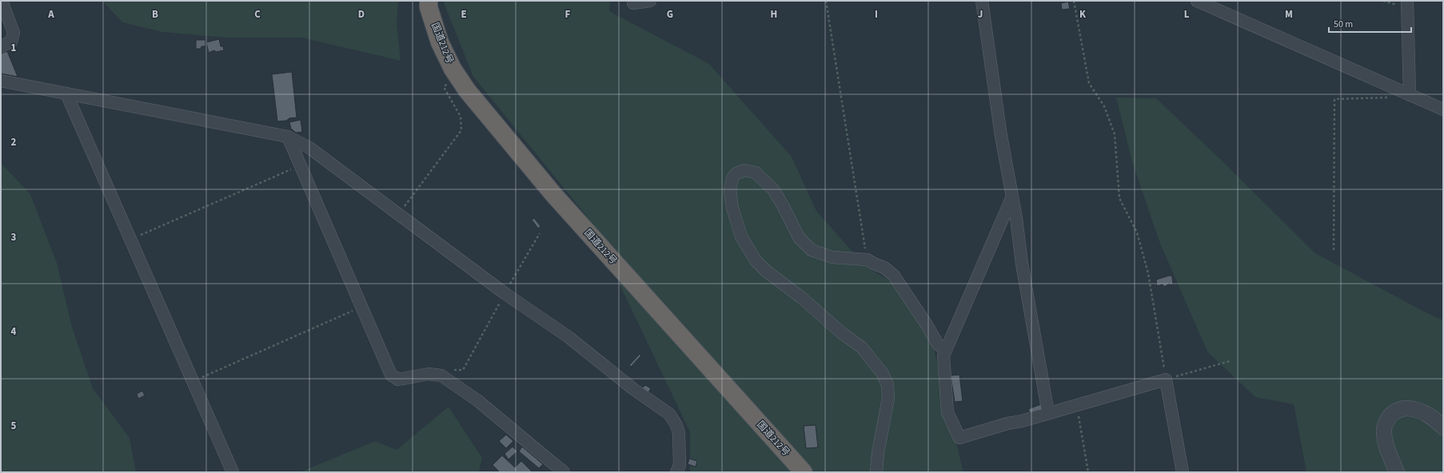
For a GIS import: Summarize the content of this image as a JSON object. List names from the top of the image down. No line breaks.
{"streets":{"highway":["国道212号"]},"scale_bar":"50 m","grid":{"columns":["A","B","C","D","E","F","G","H","I","J","K","L","M"],"rows":["1","2","3","4","5"]}}
